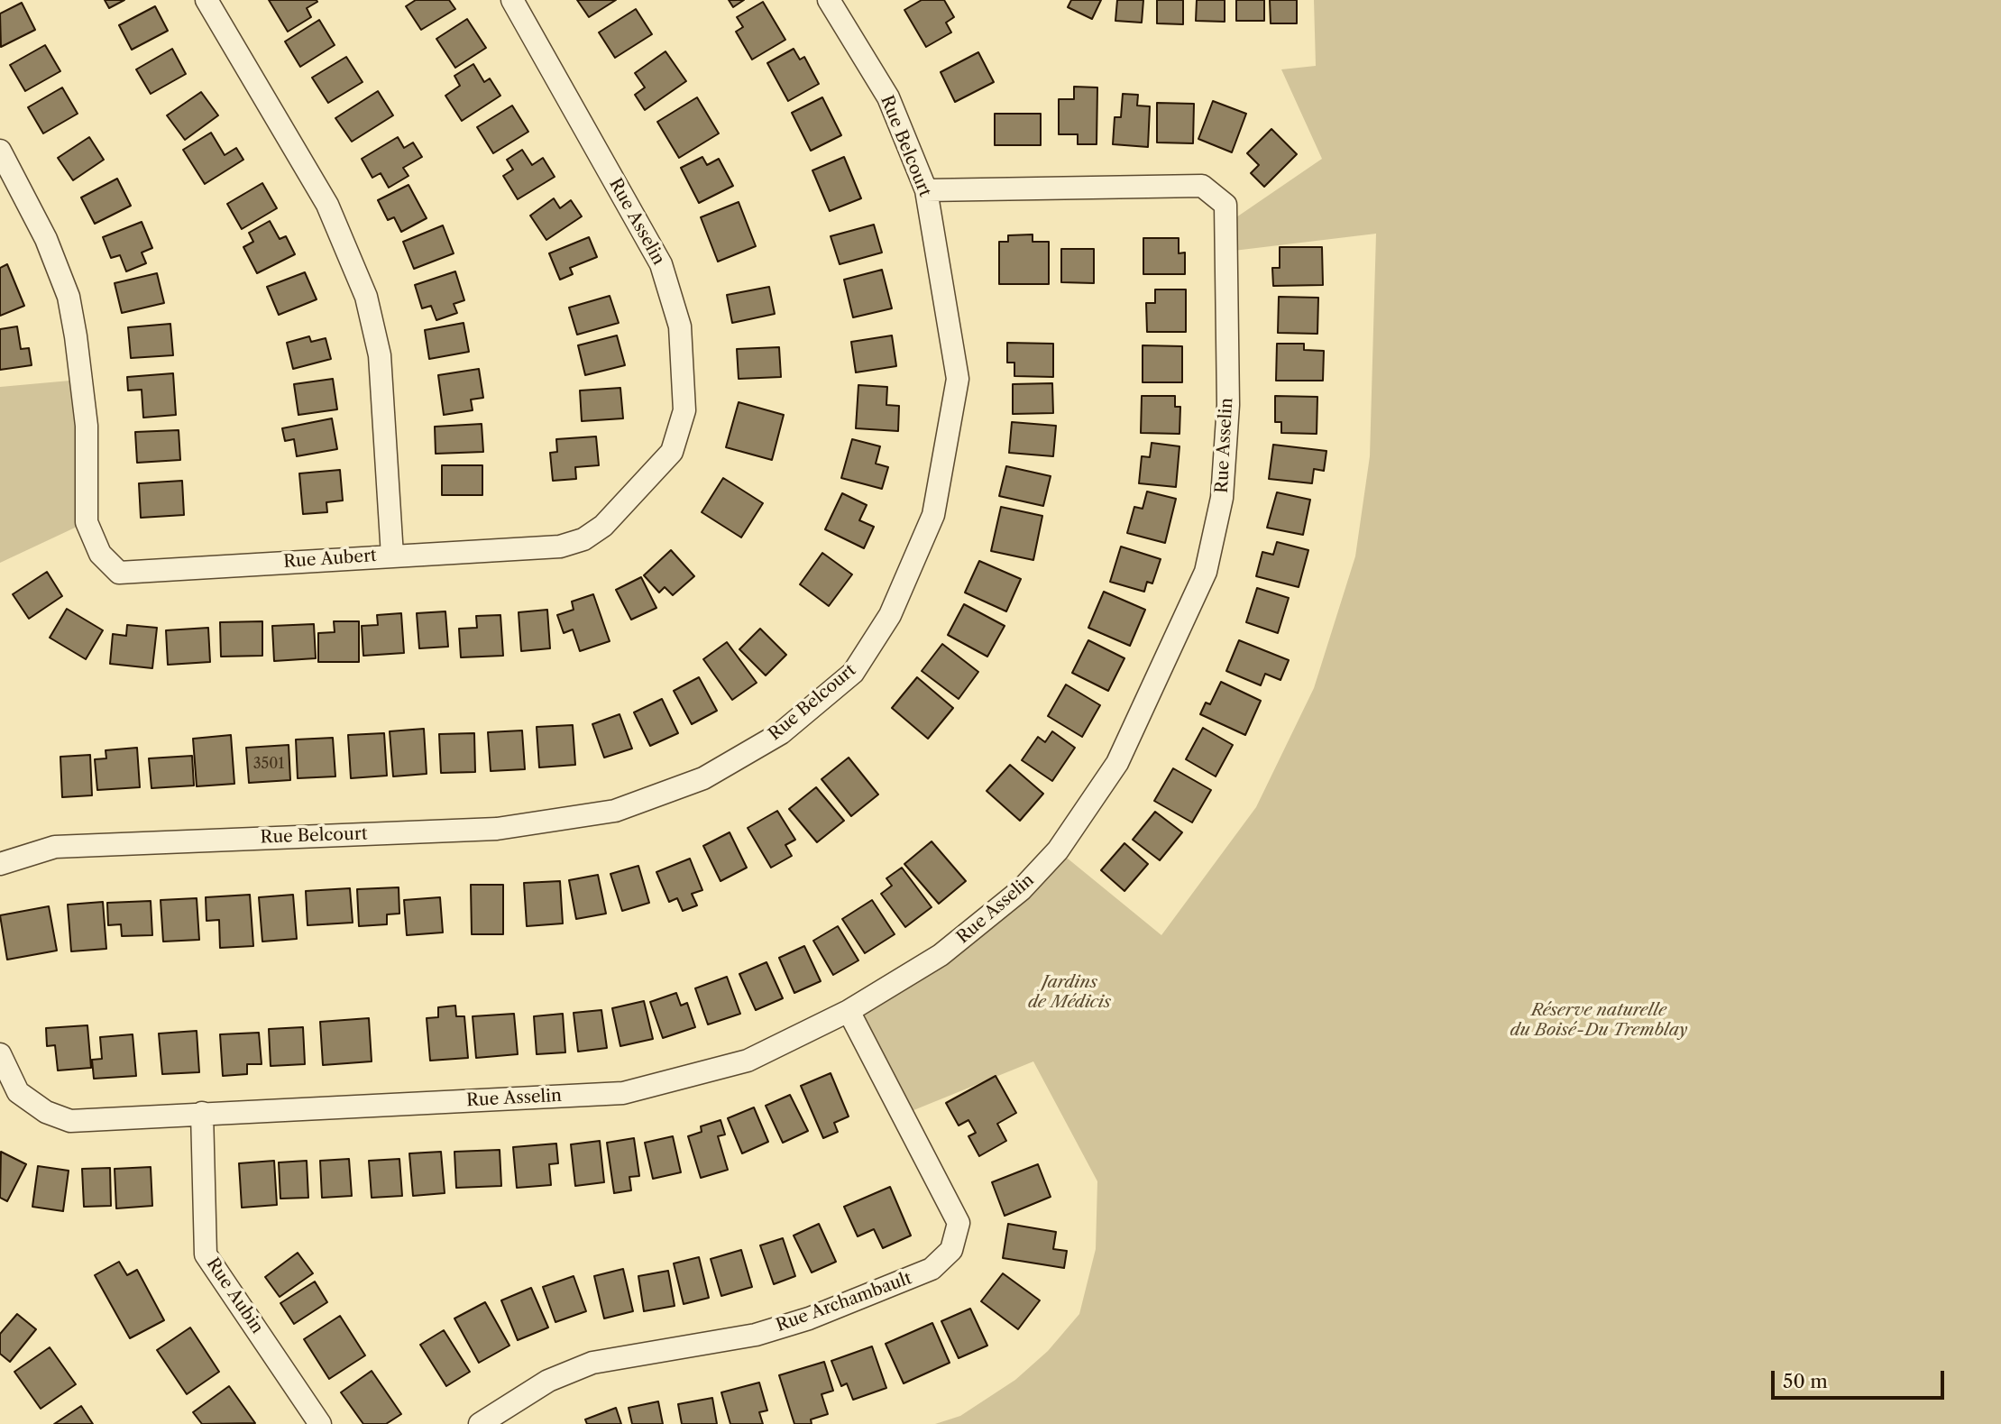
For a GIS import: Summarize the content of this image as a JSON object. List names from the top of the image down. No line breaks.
{"streets":{"street":["Rue Belcourt","Rue Asselin","Rue Aubert","Rue Aubin","Rue Archambault"]},"crossings":[["Rue Belcourt","Rue Asselin"],["Rue Asselin","Rue Aubert"],["Rue Asselin","Rue Aubin"],["Rue Asselin","Rue Archambault"]],"parks":["Jardins de Médicis","Réserve naturelle du Boisé-Du Tremblay"],"house_numbers":["3501"],"scale_bar":"50 m"}
